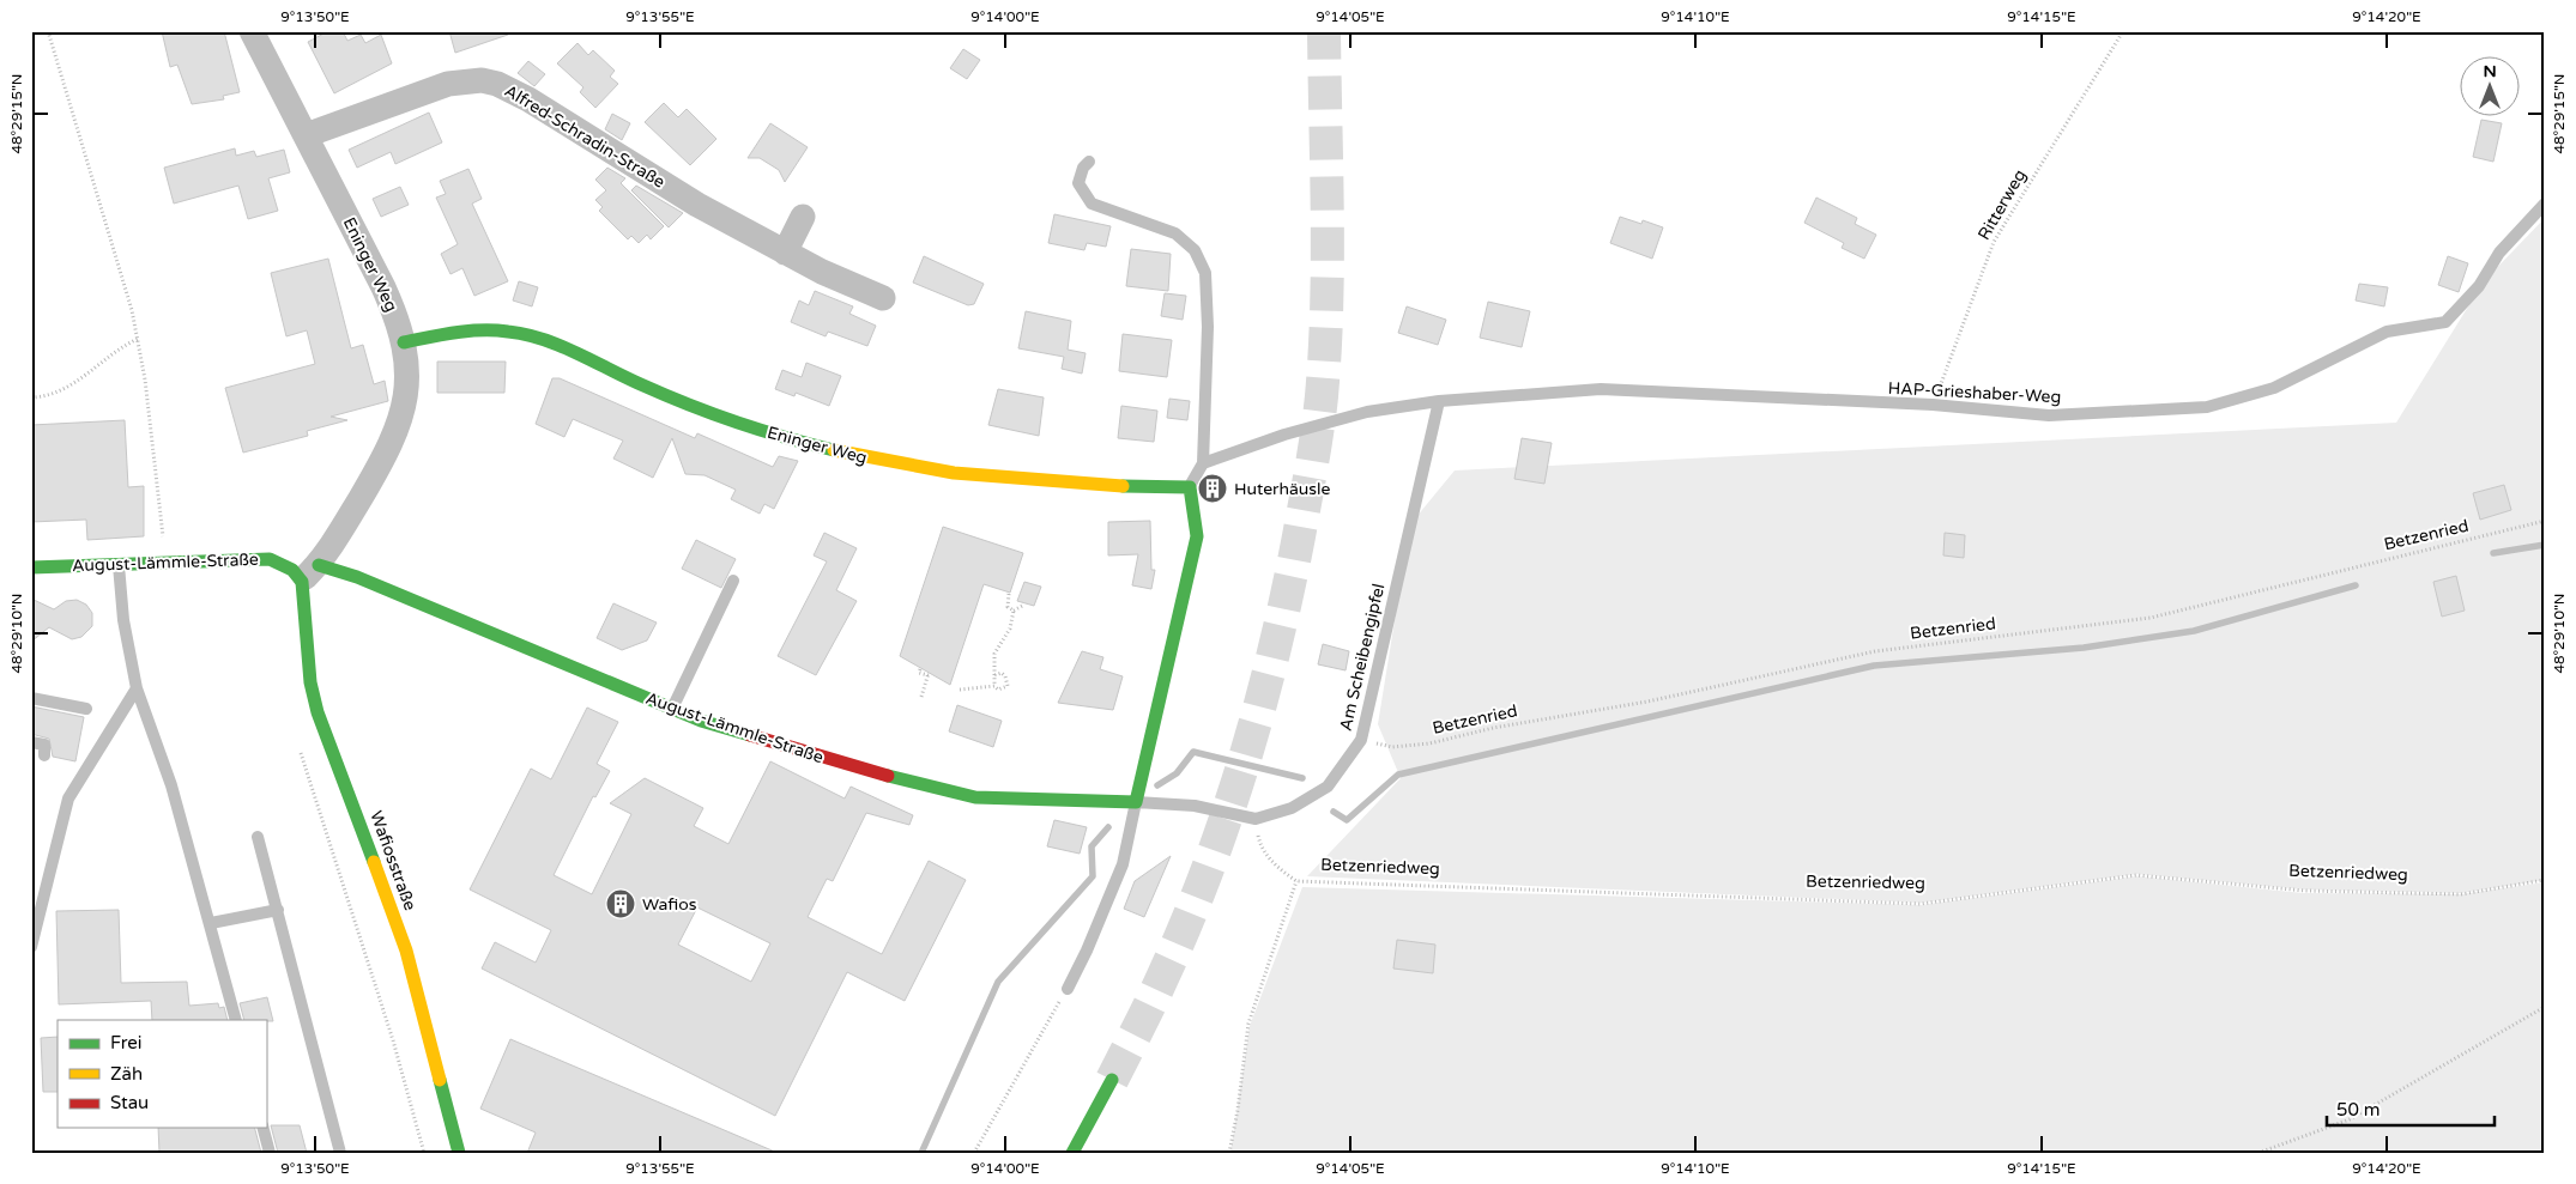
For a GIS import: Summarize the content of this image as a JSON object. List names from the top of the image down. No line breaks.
{"streets":{"street":["Alfred-Schradin-Straße","Eninger Weg","August-Lämmle-Straße","Wafiosstraße"],"lane":["HAP-Grieshaber-Weg","Am Scheibengipfel"],"path":["Ritterweg","Betzenried","Betzenriedweg"]},"crossings":[["Alfred-Schradin-Straße","Eninger Weg"],["Ritterweg","HAP-Grieshaber-Weg"],["HAP-Grieshaber-Weg","Am Scheibengipfel"],["Betzenried","Am Scheibengipfel"],["August-Lämmle-Straße","Am Scheibengipfel"],["August-Lämmle-Straße","Wafiosstraße"]],"places":{"building":["Huterhäusle","Wafios"]},"legend":["Frei","Zäh","Stau"],"scale_bar":"50 m","north":"top","coordinates":["9°13'50\"E","9°13'55\"E","9°14'00\"E","9°14'05\"E","9°14'10\"E","9°14'15\"E","9°14'20\"E","48°29'15\"N","48°29'10\"N"]}
